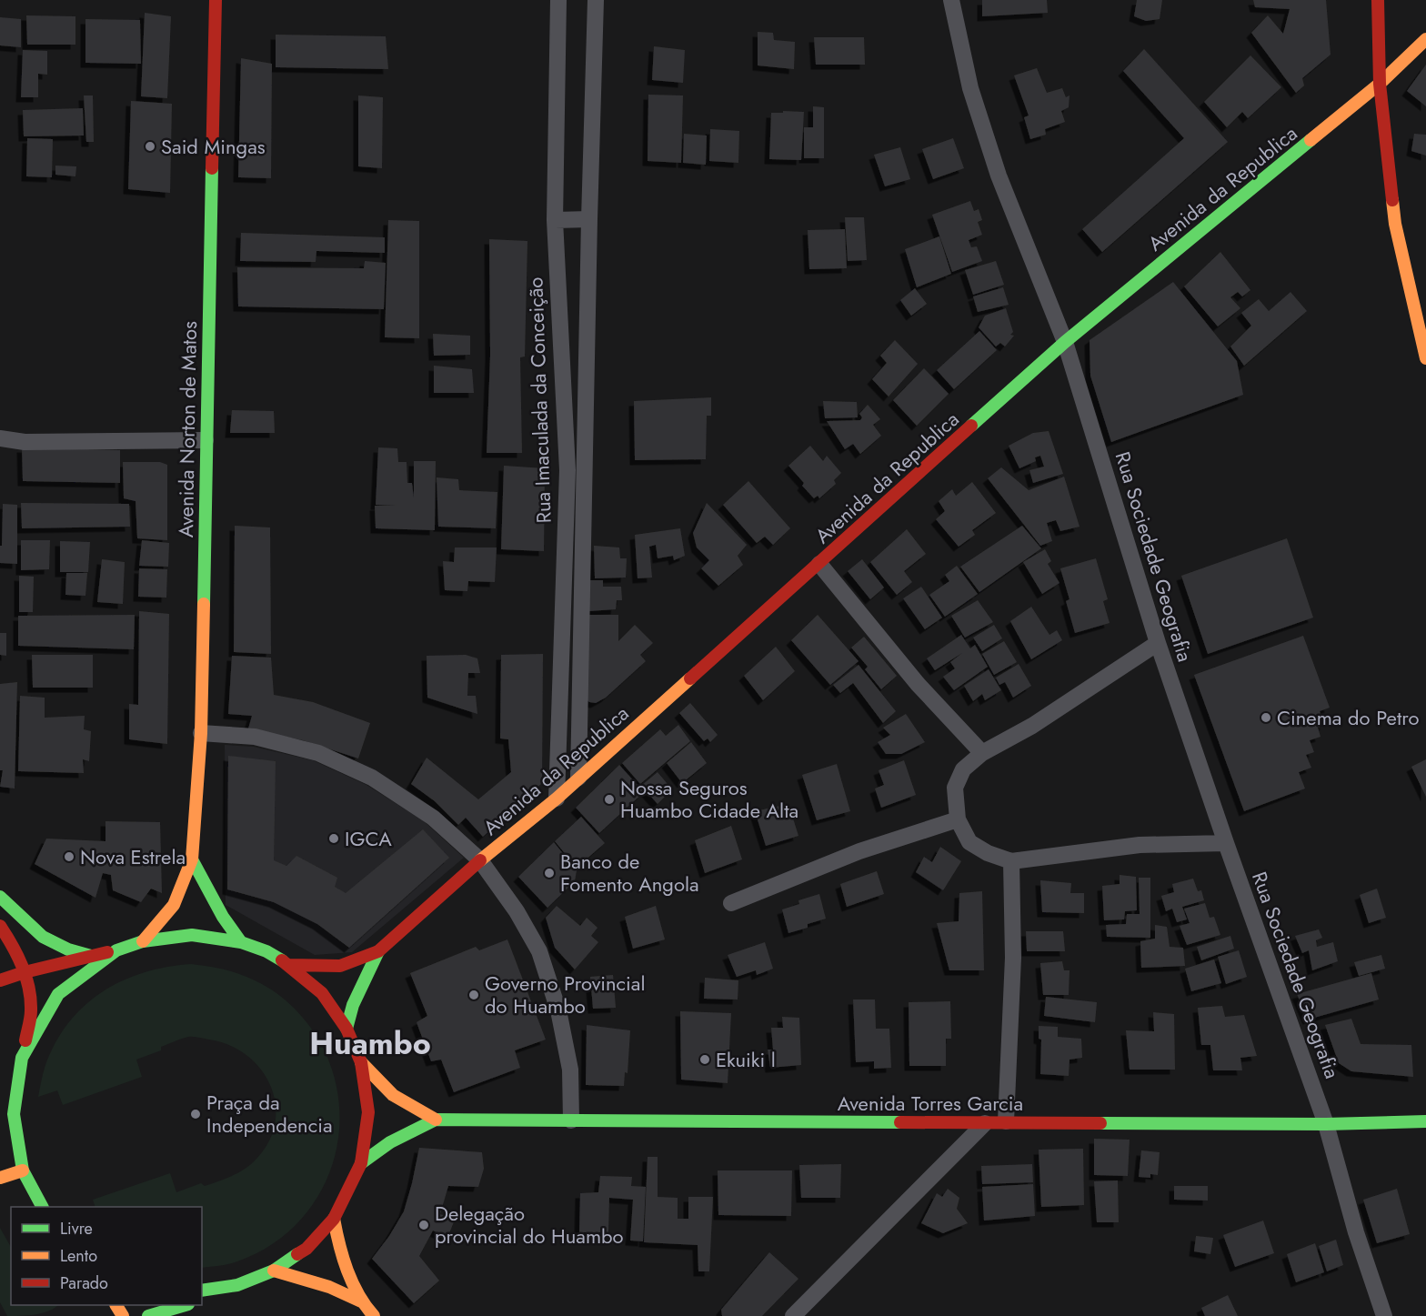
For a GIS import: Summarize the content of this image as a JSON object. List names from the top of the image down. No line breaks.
{"streets":{"main road":["Avenida da Republica","Avenida Norton de Matos","Avenida Torres Garcia"],"street":["Rua Imaculada da Conceição","Rua Sociedade Geografia"]},"crossings":[["Avenida da Republica","Rua Imaculada da Conceição"],["Avenida da Republica","Rua Sociedade Geografia"],["Rua Sociedade Geografia","Avenida Torres Garcia"]],"districts":["Huambo"],"places":["Said Mingas","Cinema do Petro","Nossa Seguros Huambo Cidade Alta","IGCA","Nova Estrela","Banco de Fomento Angola","Governo Provincial do Huambo","Ekuiki l","Praça da Independencia","Delegação provincial do Huambo"],"legend":["Livre","Lento","Parado"]}
